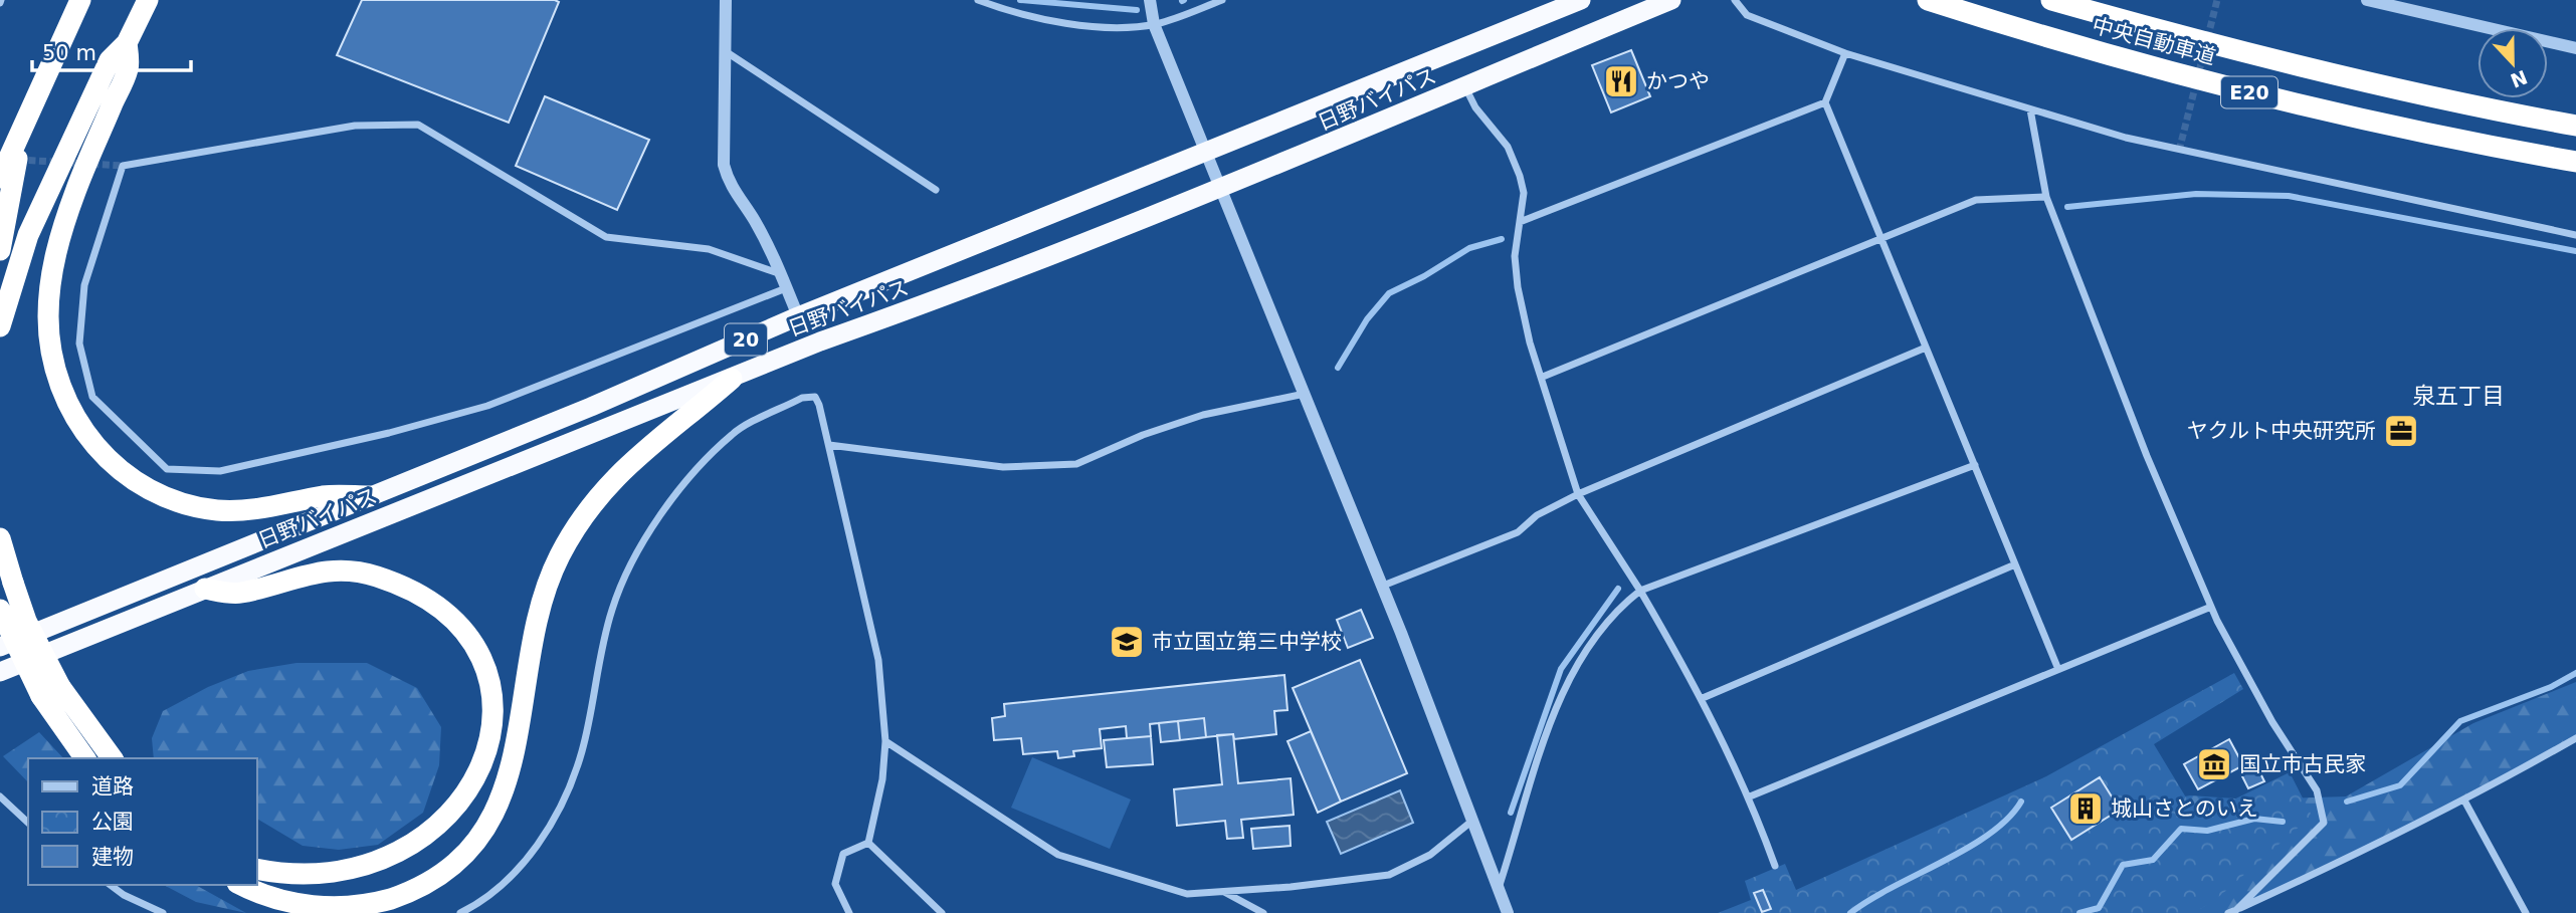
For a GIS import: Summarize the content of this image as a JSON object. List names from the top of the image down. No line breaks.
{"streets":{"highway":["中央自動車道","E20","日野バイパス","20"]},"districts":["泉五丁目"],"places":{"restaurant":["かつや"],"office":["ヤクルト中央研究所"],"school or university":["市立国立第三中学校"],"museum":["国立市古民家"],"building":["城山さとのいえ"]},"legend":["道路","公園","建物"],"scale_bar":"50 m","north":"bottom"}
